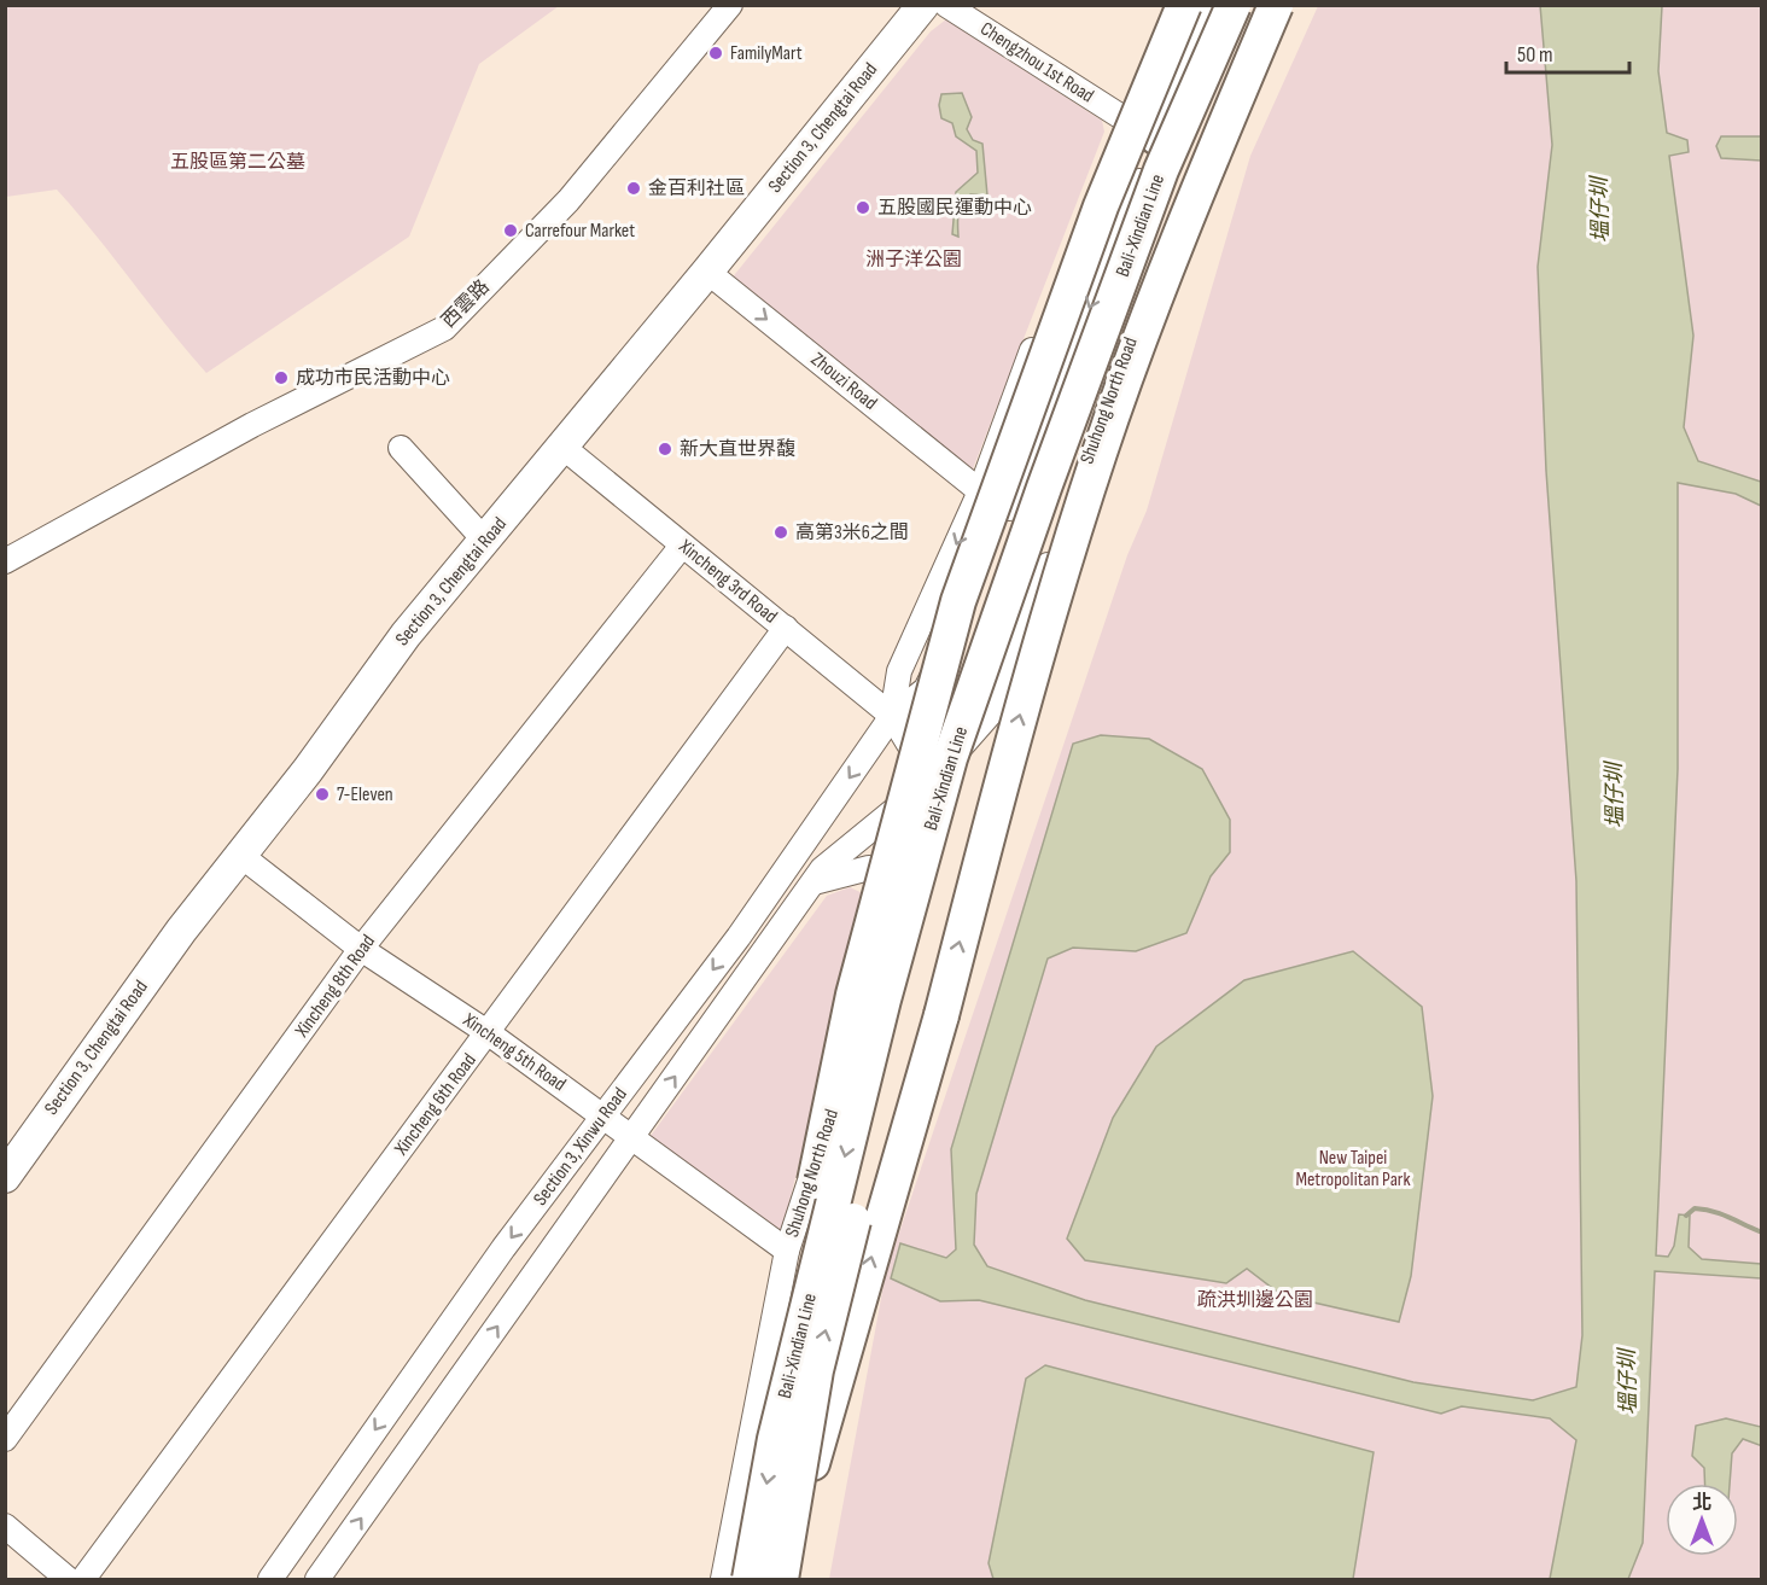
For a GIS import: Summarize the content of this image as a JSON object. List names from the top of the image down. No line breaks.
{"streets":{"highway":["Bali-Xindian Line"],"main road":["Section 3, Chengtai Road"],"street":["Chengzhou 1st Road","西雲路","Zhouzi Road","Shuhong North Road","Xincheng 3rd Road","Xincheng 8th Road","Xincheng 5th Road","Xincheng 6th Road","Section 3, Xinwu Road"]},"crossings":[["Section 3, Chengtai Road","Zhouzi Road"],["Section 3, Chengtai Road","Xincheng 3rd Road"],["Section 3, Chengtai Road","Xincheng 5th Road"],["Shuhong North Road","Xincheng 3rd Road"],["Shuhong North Road","Xincheng 5th Road"],["Shuhong North Road","Section 3, Xinwu Road"],["Xincheng 3rd Road","Xincheng 8th Road"],["Xincheng 3rd Road","Xincheng 6th Road"],["Xincheng 3rd Road","Section 3, Xinwu Road"],["Xincheng 8th Road","Xincheng 5th Road"],["Xincheng 5th Road","Xincheng 6th Road"],["Xincheng 5th Road","Section 3, Xinwu Road"]],"one_way":["Zhouzi Road"],"water":["塭仔圳"],"parks":["五股區第二公墓","洲子洋公園","New Taipei Metropolitan Park","疏洪圳邊公園"],"places":["FamilyMart","金百利社區","五股國民運動中心","Carrefour Market","成功市民活動中心","新大直世界馥","高第3米6之間","7-Eleven"],"scale_bar":"50 m","north":"top"}
